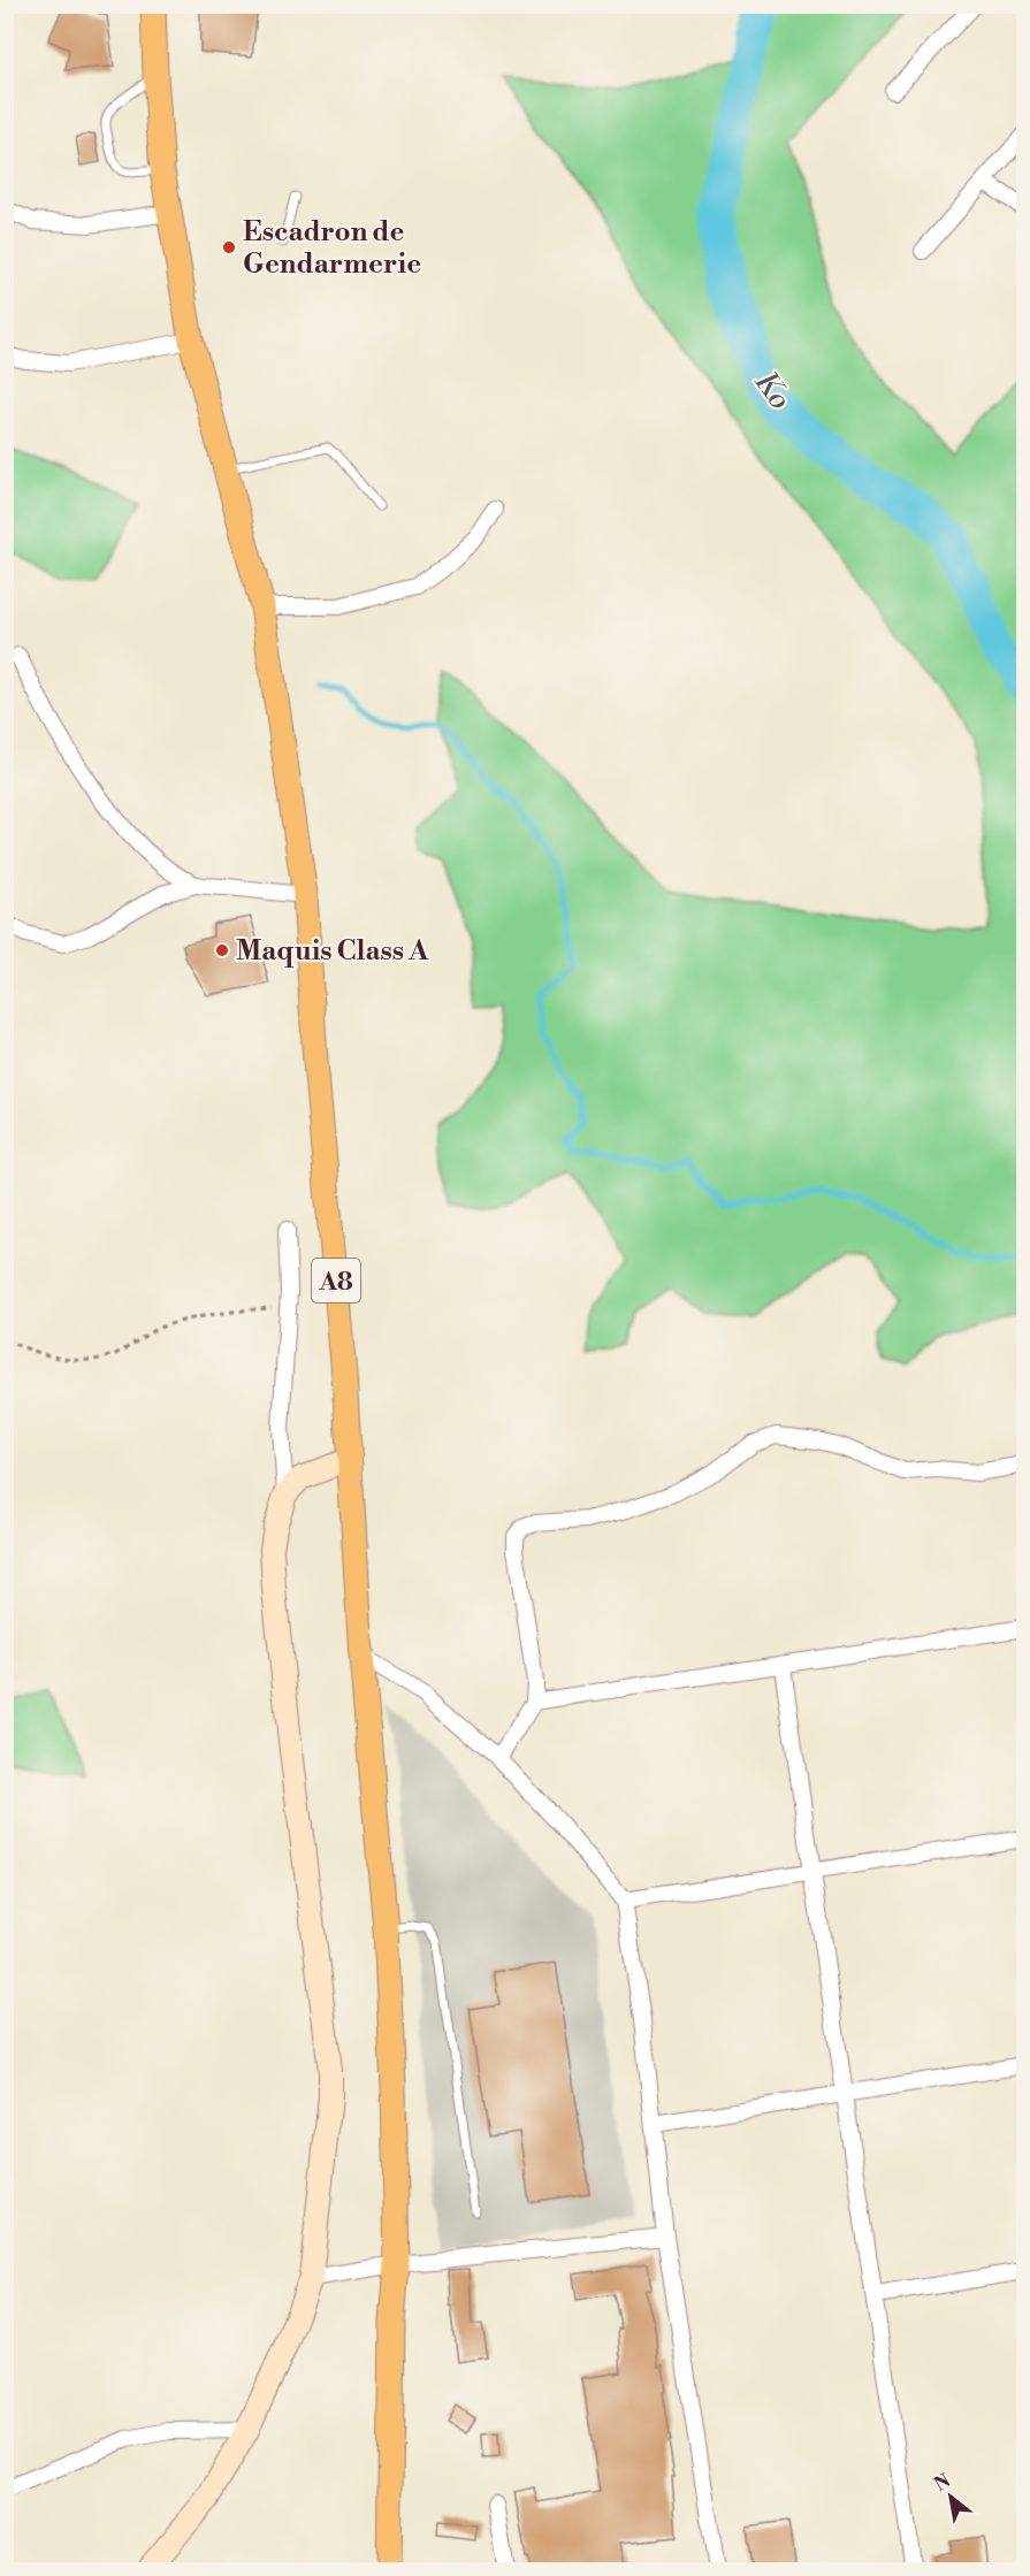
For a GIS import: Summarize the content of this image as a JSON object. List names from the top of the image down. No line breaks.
{"streets":{"main road":["A8"]},"water":["Ko"],"places":["Escadron de Gendarmerie","Maquis Class A"],"north":"top left"}
